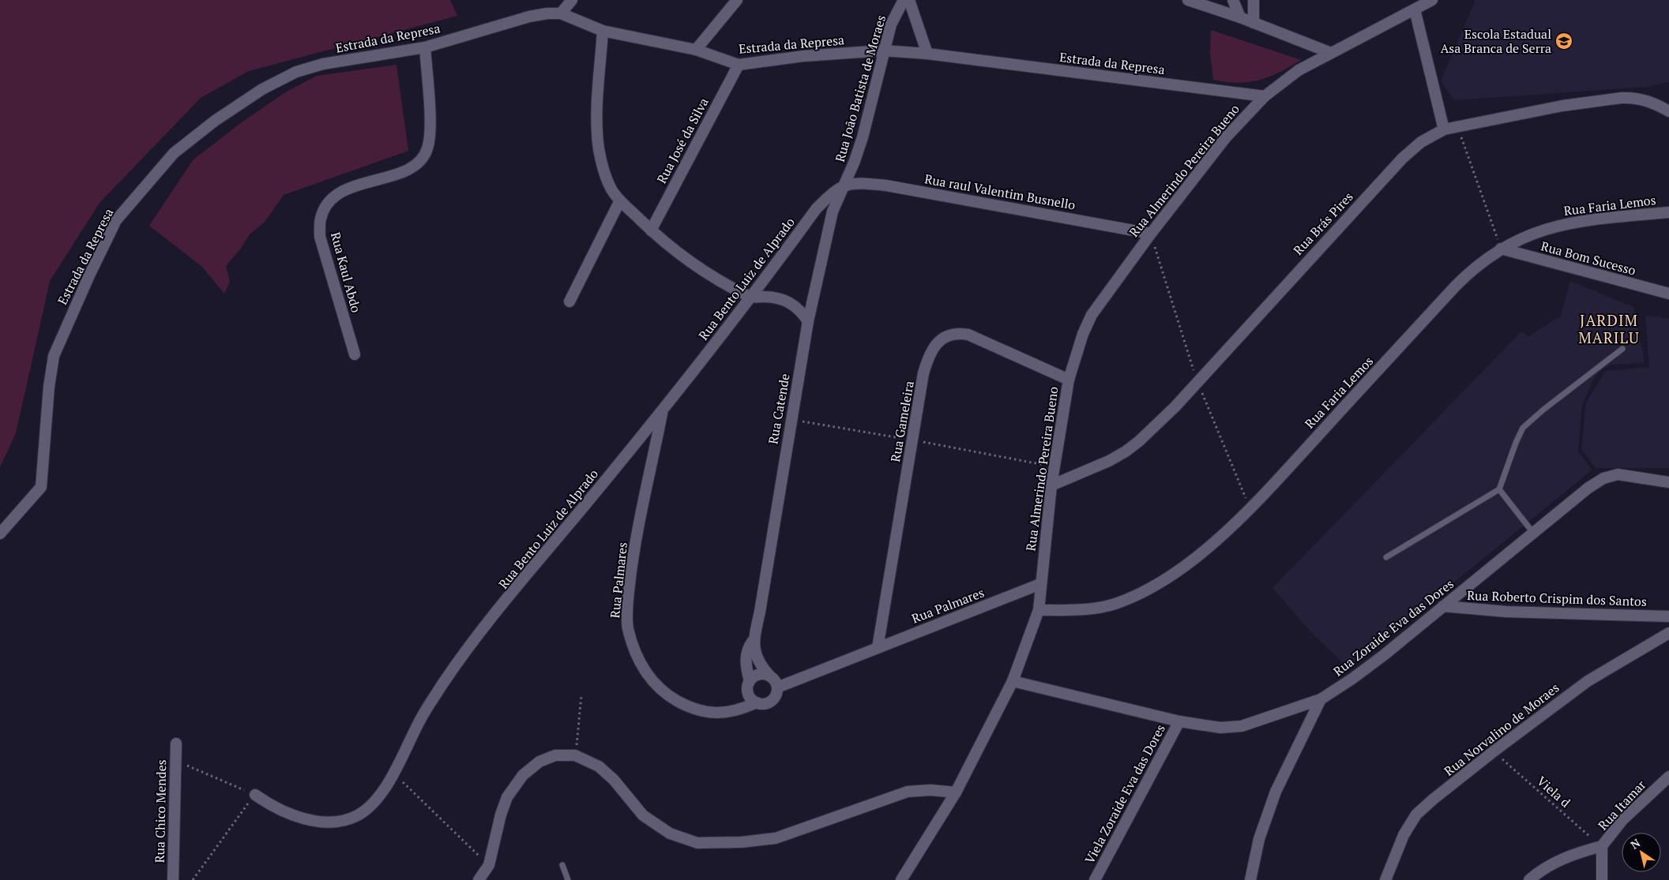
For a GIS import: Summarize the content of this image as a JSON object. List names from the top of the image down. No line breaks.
{"streets":{"street":["Estrada da Represa","Rua João Batista de Moraes","Rua José da Silva","Rua Almerindo Pereira Bueno","Rua raul Valentim Busnello","Rua Faria Lemos","Rua Brás Pires","Rua Bom Sucesso","Rua Kaul Abdo","Rua Bento Luiz de Alprado","Rua Catende","Rua Gameleira","Rua Palmares","Rua Roberto Crispim dos Santos","Rua Zoraide Eva das Dores","Rua Norvalino de Moraes","Viela Zoraide Eva das Dores","Rua Itamar","Rua Chico Mendes"],"path":["Viela d"]},"crossings":[["Estrada da Represa","Rua João Batista de Moraes"],["Estrada da Represa","Rua José da Silva"],["Estrada da Represa","Rua Almerindo Pereira Bueno"],["Estrada da Represa","Rua Kaul Abdo"],["Rua João Batista de Moraes","Rua raul Valentim Busnello"],["Rua João Batista de Moraes","Rua Bento Luiz de Alprado"],["Rua João Batista de Moraes","Rua Catende"],["Rua Almerindo Pereira Bueno","Rua raul Valentim Busnello"],["Rua Almerindo Pereira Bueno","Rua Faria Lemos"],["Rua Almerindo Pereira Bueno","Rua Brás Pires"],["Rua Almerindo Pereira Bueno","Rua Gameleira"],["Rua Almerindo Pereira Bueno","Rua Palmares"],["Rua Almerindo Pereira Bueno","Rua Zoraide Eva das Dores"],["Rua raul Valentim Busnello","Rua Bento Luiz de Alprado"],["Rua raul Valentim Busnello","Rua Catende"],["Rua Faria Lemos","Rua Bom Sucesso"],["Rua Bento Luiz de Alprado","Rua Catende"],["Rua Bento Luiz de Alprado","Rua Palmares"],["Rua Catende","Rua Palmares"],["Rua Gameleira","Rua Palmares"],["Rua Roberto Crispim dos Santos","Rua Zoraide Eva das Dores"],["Rua Zoraide Eva das Dores","Viela Zoraide Eva das Dores"],["Rua Norvalino de Moraes","Viela d"],["Viela d","Rua Itamar"]],"districts":["JARDIM MARILU"],"places":{"school or university":["Escola Estadual Asa Branca de Serra"]},"north":"top left"}
